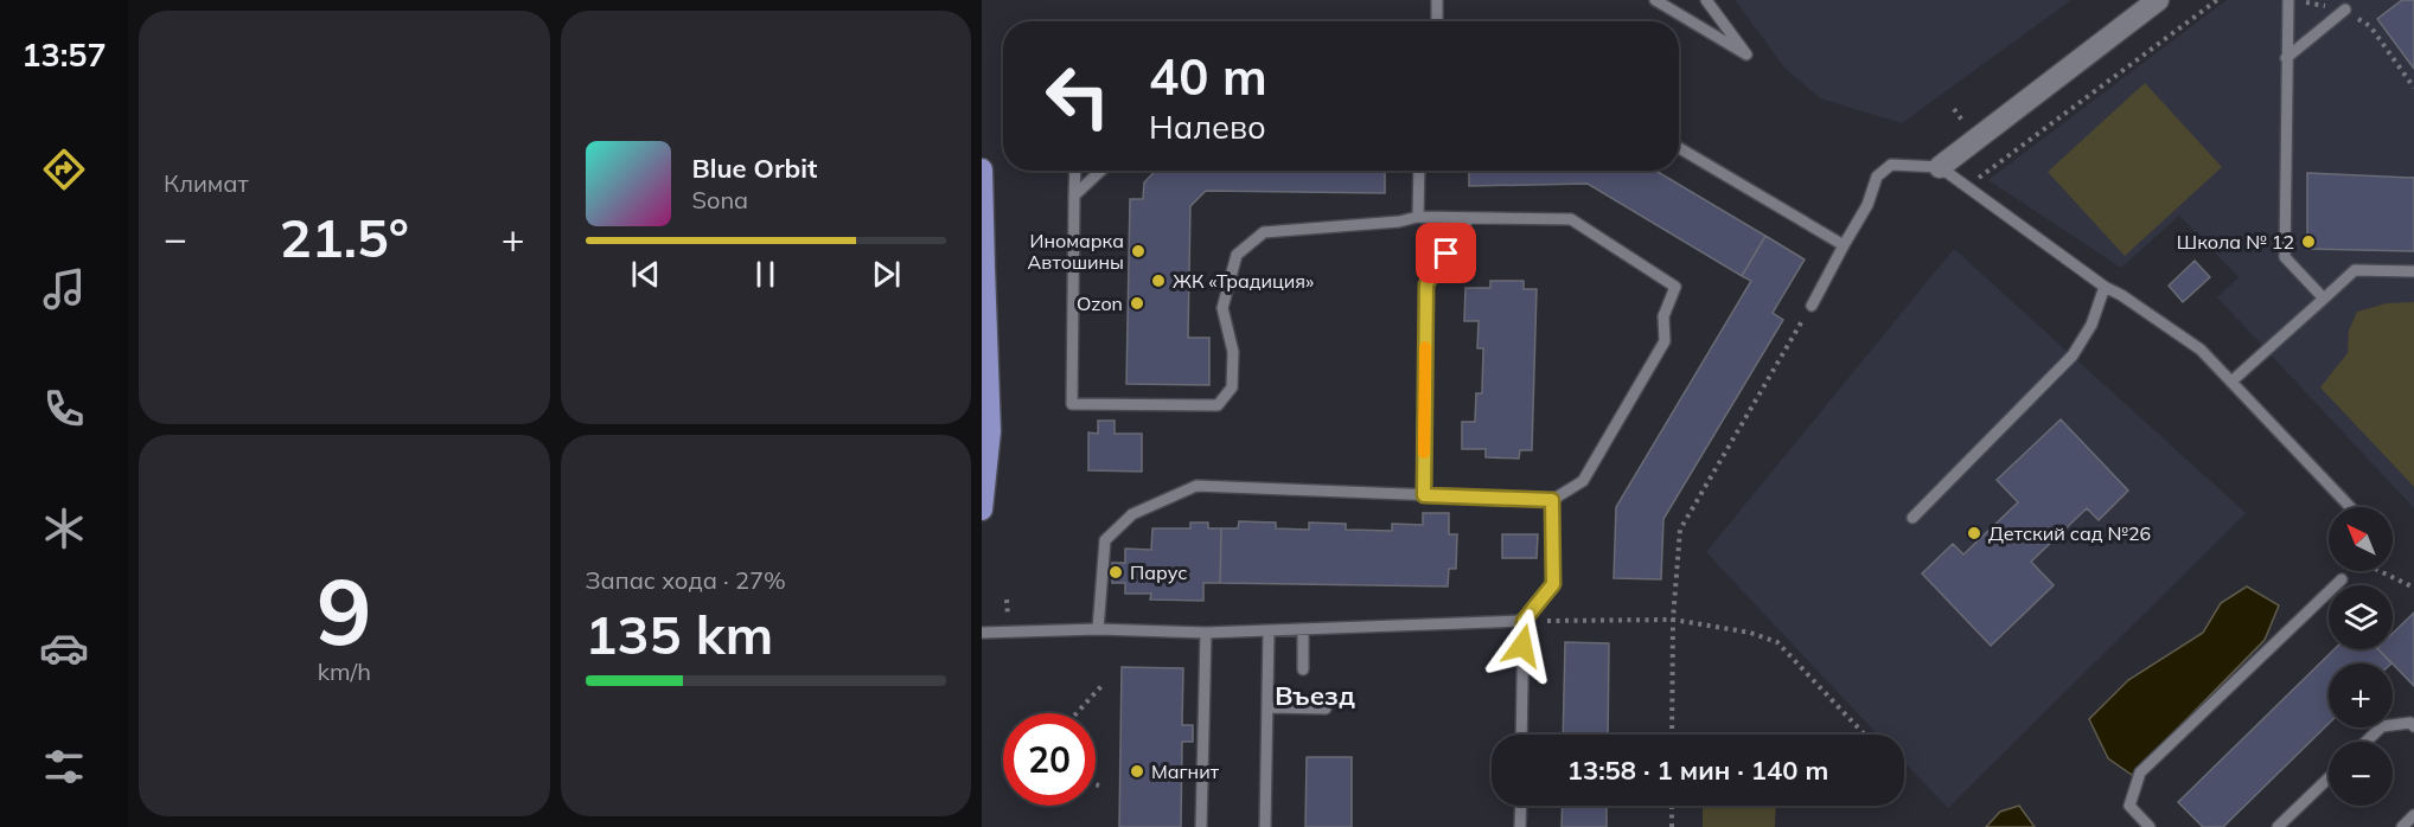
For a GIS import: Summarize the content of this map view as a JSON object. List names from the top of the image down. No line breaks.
{"districts":["Въезд"],"places":["Школа № 12","Иномарка Автошины","ЖК «Традиция»","Ozon","Детский сад №26","Парус","Магнит"],"north":"top left","page":{"tabs":"13:57","tile":["Климат",["9","km/h"],["Запас хода · 27%","135 km"]],"turn":["40 m","Налево"],"song":["Blue Orbit","Sona"],"heat":["−","21.5°","+"],"map_buttons":["+","−"],"limit":"20","trip":"13:58 · 1 мин · 140 m"}}
